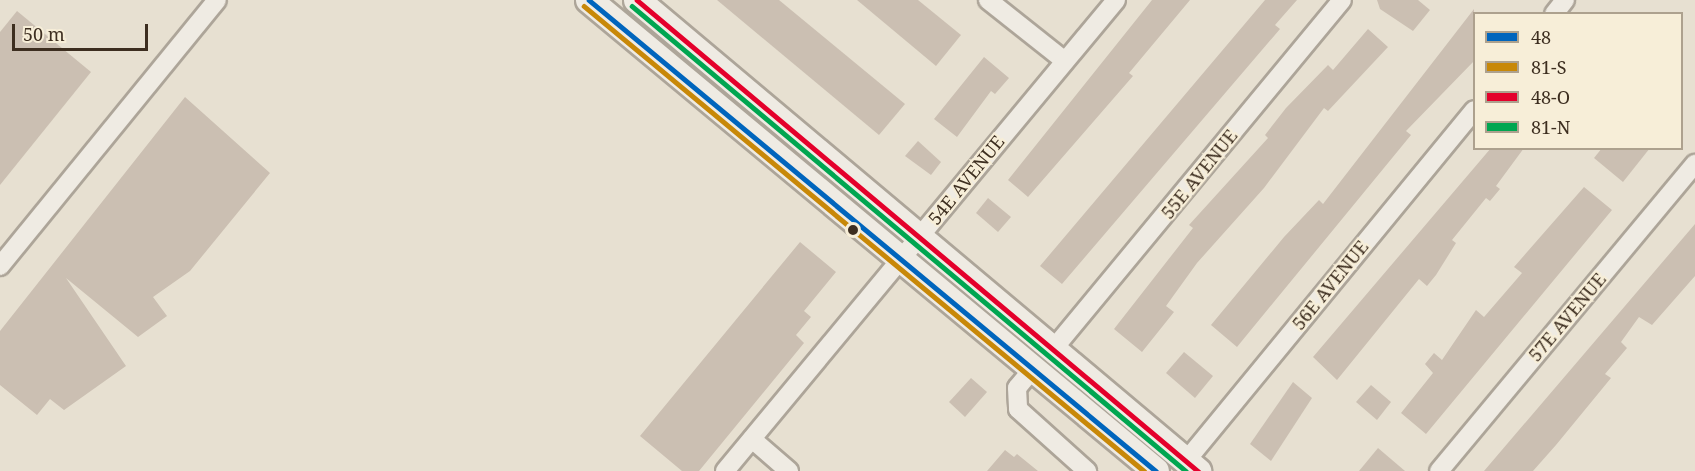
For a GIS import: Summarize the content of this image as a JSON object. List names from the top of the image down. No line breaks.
{"streets":{"street":["55E AVENUE","54E AVENUE","56E AVENUE","57E AVENUE"]},"lines":["transit line 48","transit line 48-O","transit line 81-S","transit line 81-N"],"legend":["48","81-S","48-O","81-N"],"scale_bar":"50 m"}
